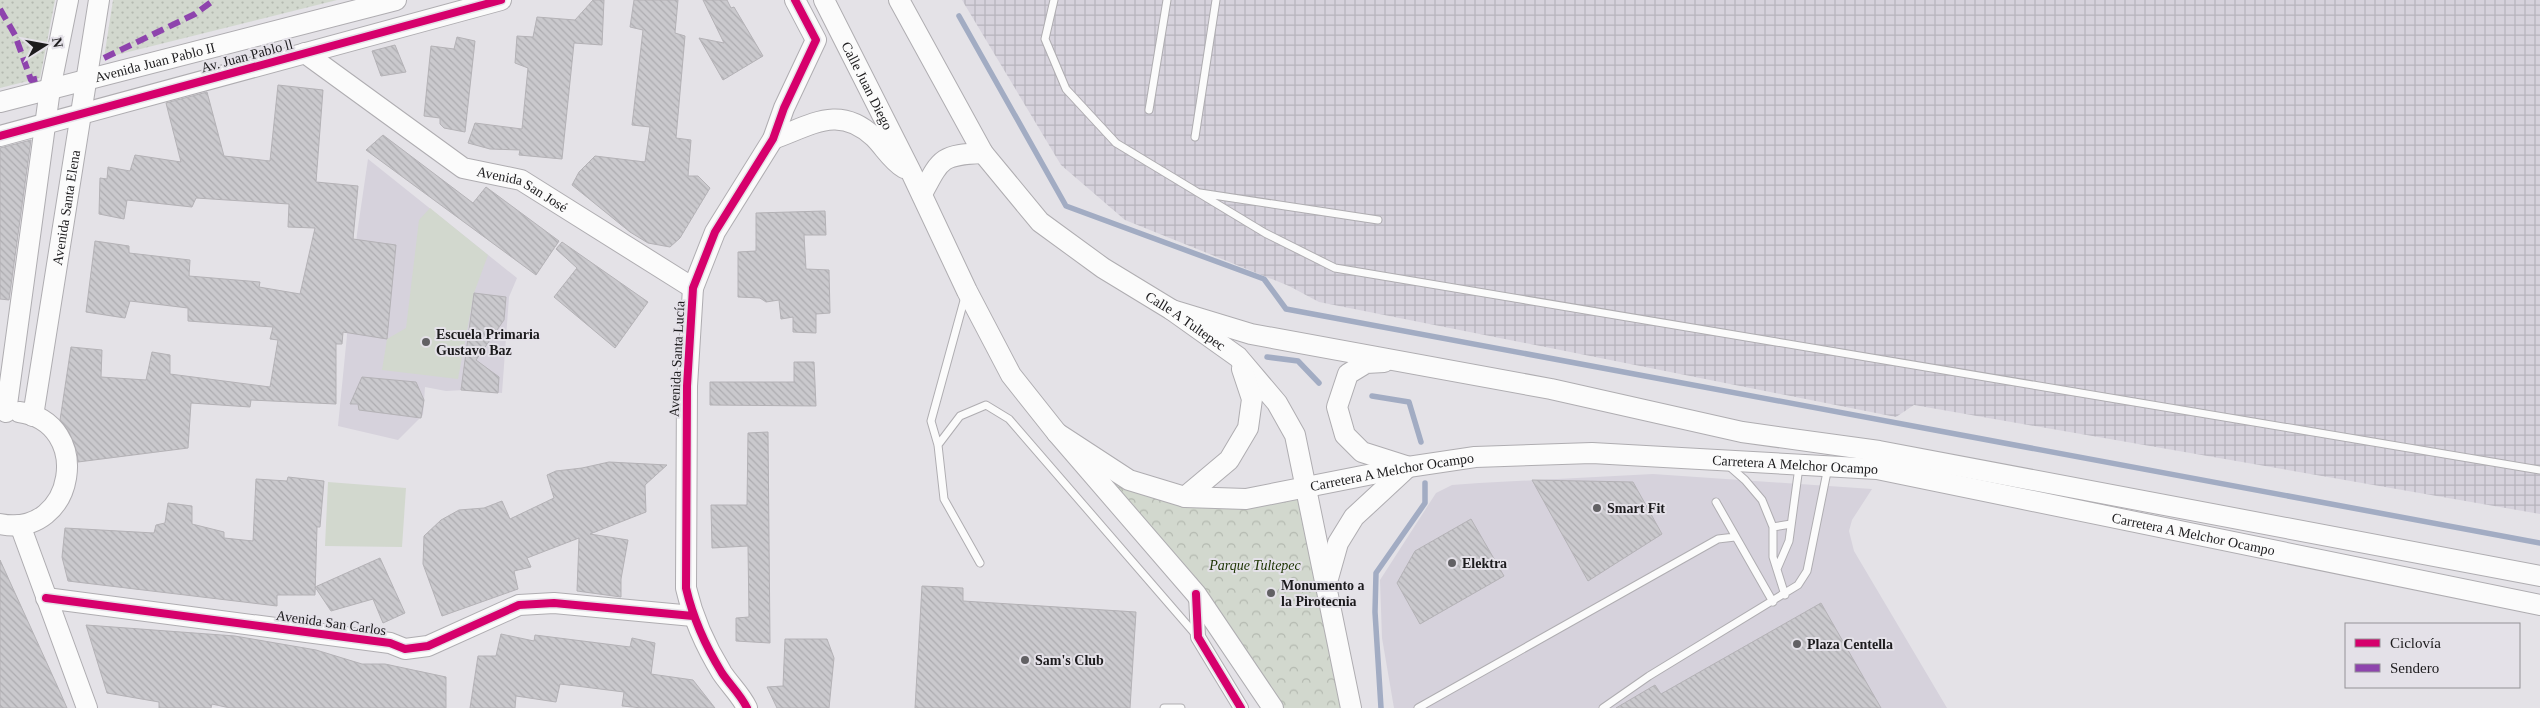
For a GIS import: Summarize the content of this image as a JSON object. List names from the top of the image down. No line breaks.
{"streets":{"main road":["Av. Juan Pablo ll","Avenida Juan Pablo II","Calle Juan Diego","Avenida San José","Avenida Santa Elena","Calle A Tultepec","Avenida Santa Lucía","Carretera A Melchor Ocampo","Avenida San Carlos"]},"crossings":[["Av. Juan Pablo ll","Avenida San José"],["Av. Juan Pablo ll","Avenida Santa Elena"],["Avenida Juan Pablo II","Avenida Santa Elena"],["Avenida San José","Avenida Santa Lucía"],["Calle A Tultepec","Carretera A Melchor Ocampo"],["Avenida Santa Lucía","Avenida San Carlos"]],"parks":["Parque Tultepec"],"places":["Escuela Primaria Gustavo Baz","Smart Fit","Elektra","Monumento a la Pirotecnia","Plaza Centella","Sam's Club"],"legend":["Ciclovía","Sendero"],"north":"right"}
